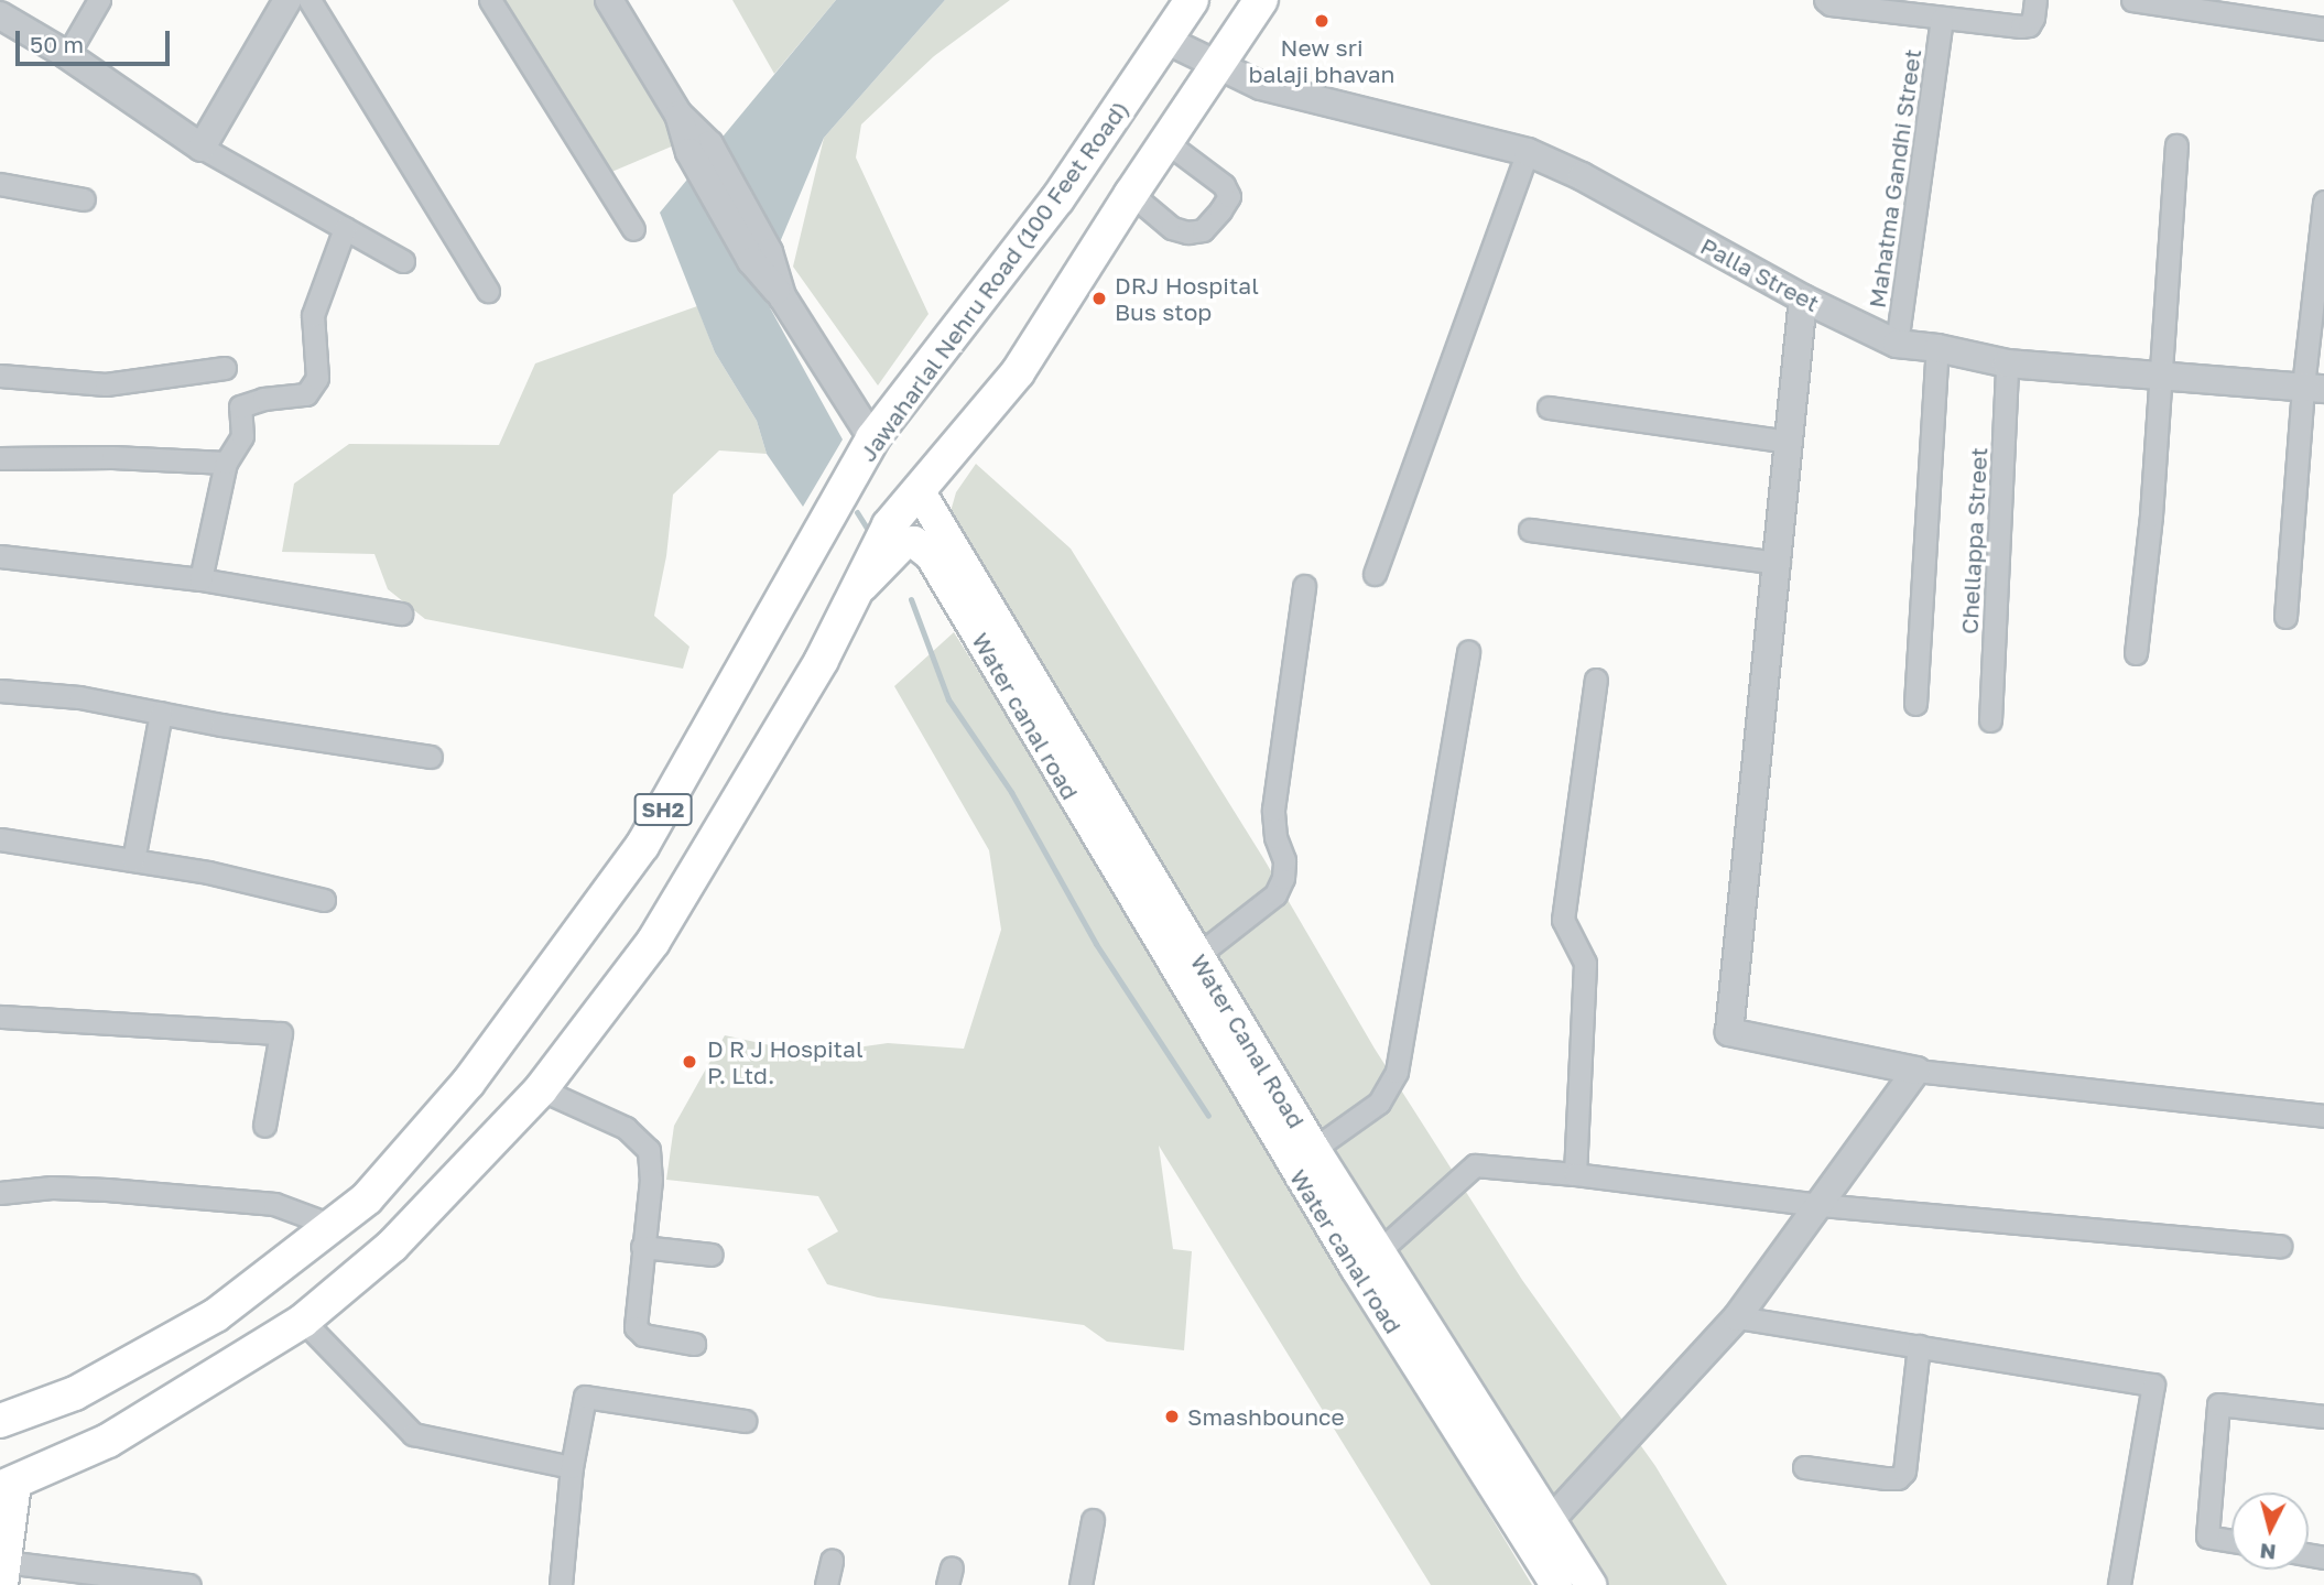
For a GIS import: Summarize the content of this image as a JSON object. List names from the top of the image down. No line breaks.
{"streets":{"main road":["Jawaharlal Nehru Road (100 Feet Road)","Water canal road","SH2","Water Canal Road"],"street":["Mahatma Gandhi Street","Palla Street","Chellappa Street"]},"crossings":[["Mahatma Gandhi Street","Palla Street"],["Palla Street","Jawaharlal Nehru Road (100 Feet Road)"],["Palla Street","Chellappa Street"],["Palla Street","SH2"],["Water canal road","SH2"],["Water canal road","Water Canal Road"],["SH2","Water Canal Road"]],"places":["New sri balaji bhavan","DRJ Hospital Bus stop","D R J Hospital P. Ltd.","Smashbounce"],"scale_bar":"50 m","north":"bottom"}
